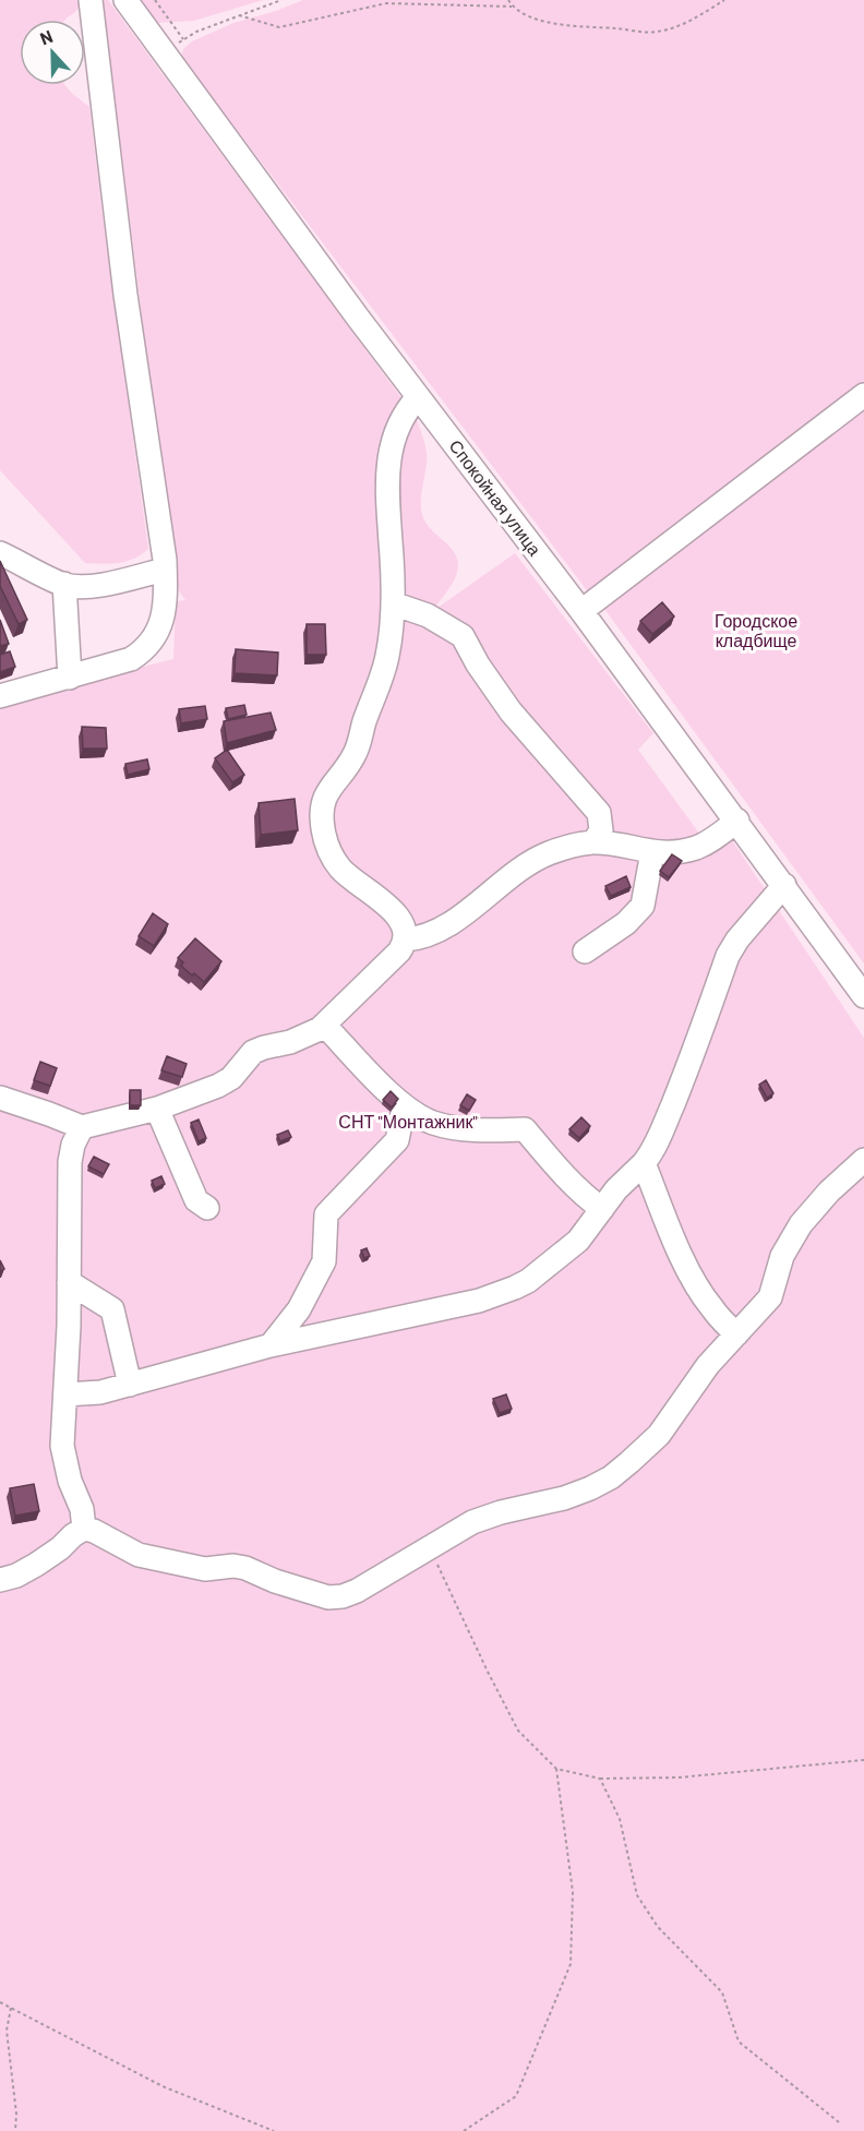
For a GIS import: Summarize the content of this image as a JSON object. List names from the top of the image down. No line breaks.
{"streets":{"street":["Спокойная улица"]},"parks":["Городское кладбище","СНТ \"Монтажник\""],"north":"top"}
